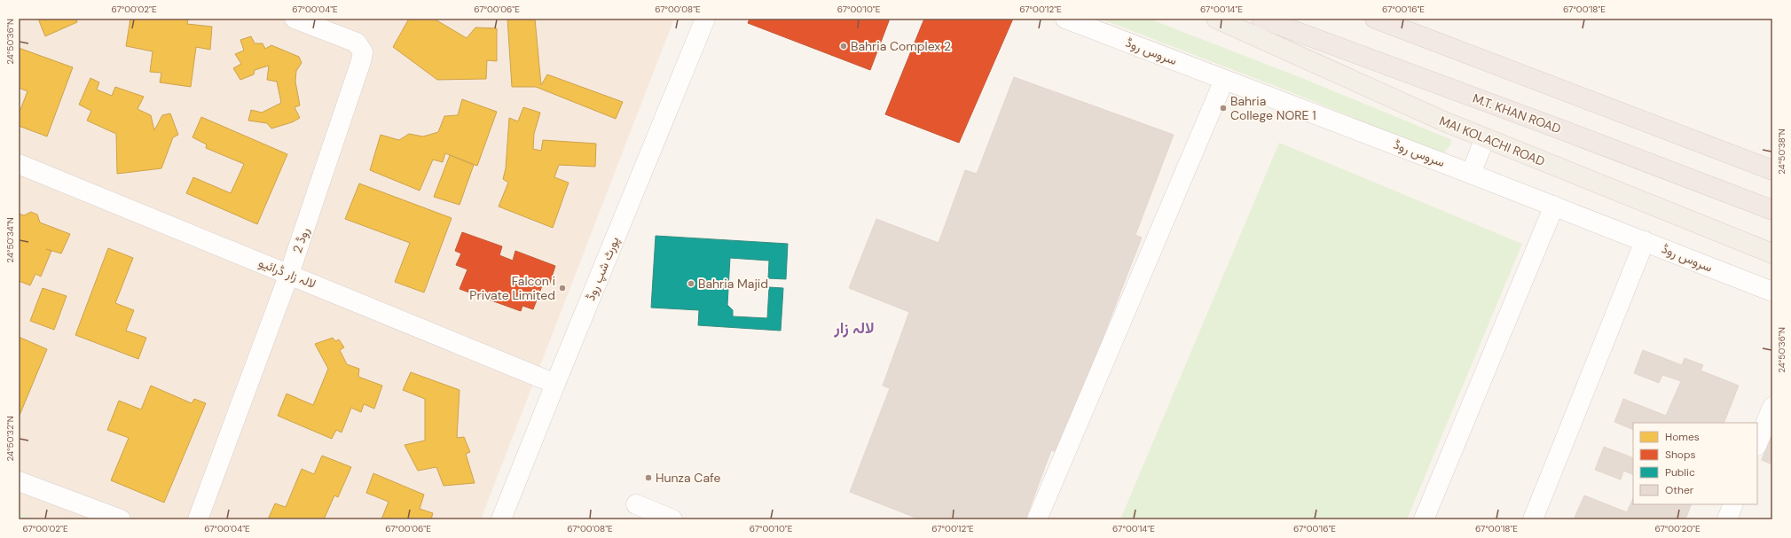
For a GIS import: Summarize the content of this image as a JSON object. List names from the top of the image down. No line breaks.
{"streets":{"highway":["M.T. KHAN ROAD"],"main road":["MAI KOLACHI ROAD"],"street":["سروس روڈ","روڈ 2","پورٹ شپ روڈ","لالہ زار ڈرائیو"]},"crossings":[["روڈ 2","لالہ زار ڈرائیو"],["پورٹ شپ روڈ","لالہ زار ڈرائیو"]],"districts":["لالہ زار"],"places":["Bahria Complex 2","Bahria College NORE 1","Bahria Majid","Falcon i Private Limited","Hunza Cafe"],"legend":["Homes","Shops","Public","Other"],"coordinates":["67°00'02\"E","67°00'04\"E","67°00'06\"E","67°00'08\"E","67°00'10\"E","67°00'12\"E","67°00'14\"E","67°00'16\"E","67°00'18\"E","24°50'36\"N","24°50'38\"N","24°50'34\"N","24°50'32\"N","67°00'20\"E"]}
